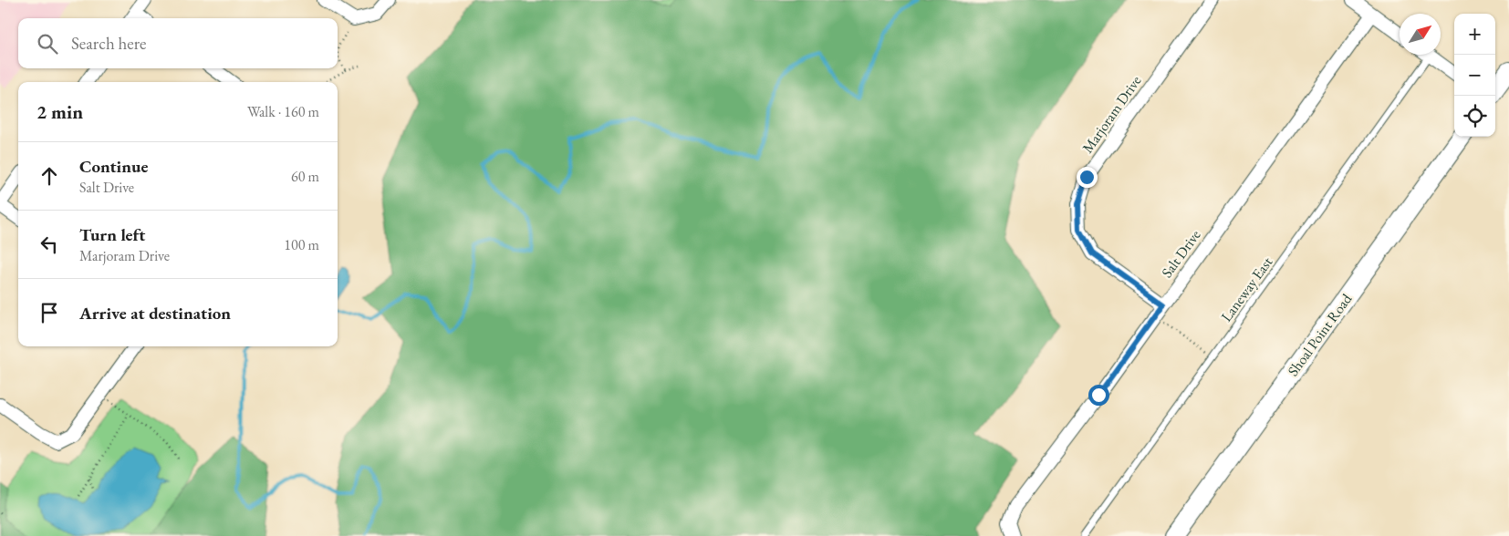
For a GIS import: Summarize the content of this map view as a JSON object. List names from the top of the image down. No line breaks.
{"streets":{"street":["Marjoram Drive","Salt Drive","Shoal Point Road"],"lane":["Laneway East"]},"crossings":[["Marjoram Drive","Salt Drive"]],"north":"top right","page":{"map_buttons":["+","−"],"search":"Search here","heading":["2 min","Walk · 160 m"],"list":[["Continue","Salt Drive","60 m"],["Turn left","Marjoram Drive","100 m"],"Arrive at destination"]}}
